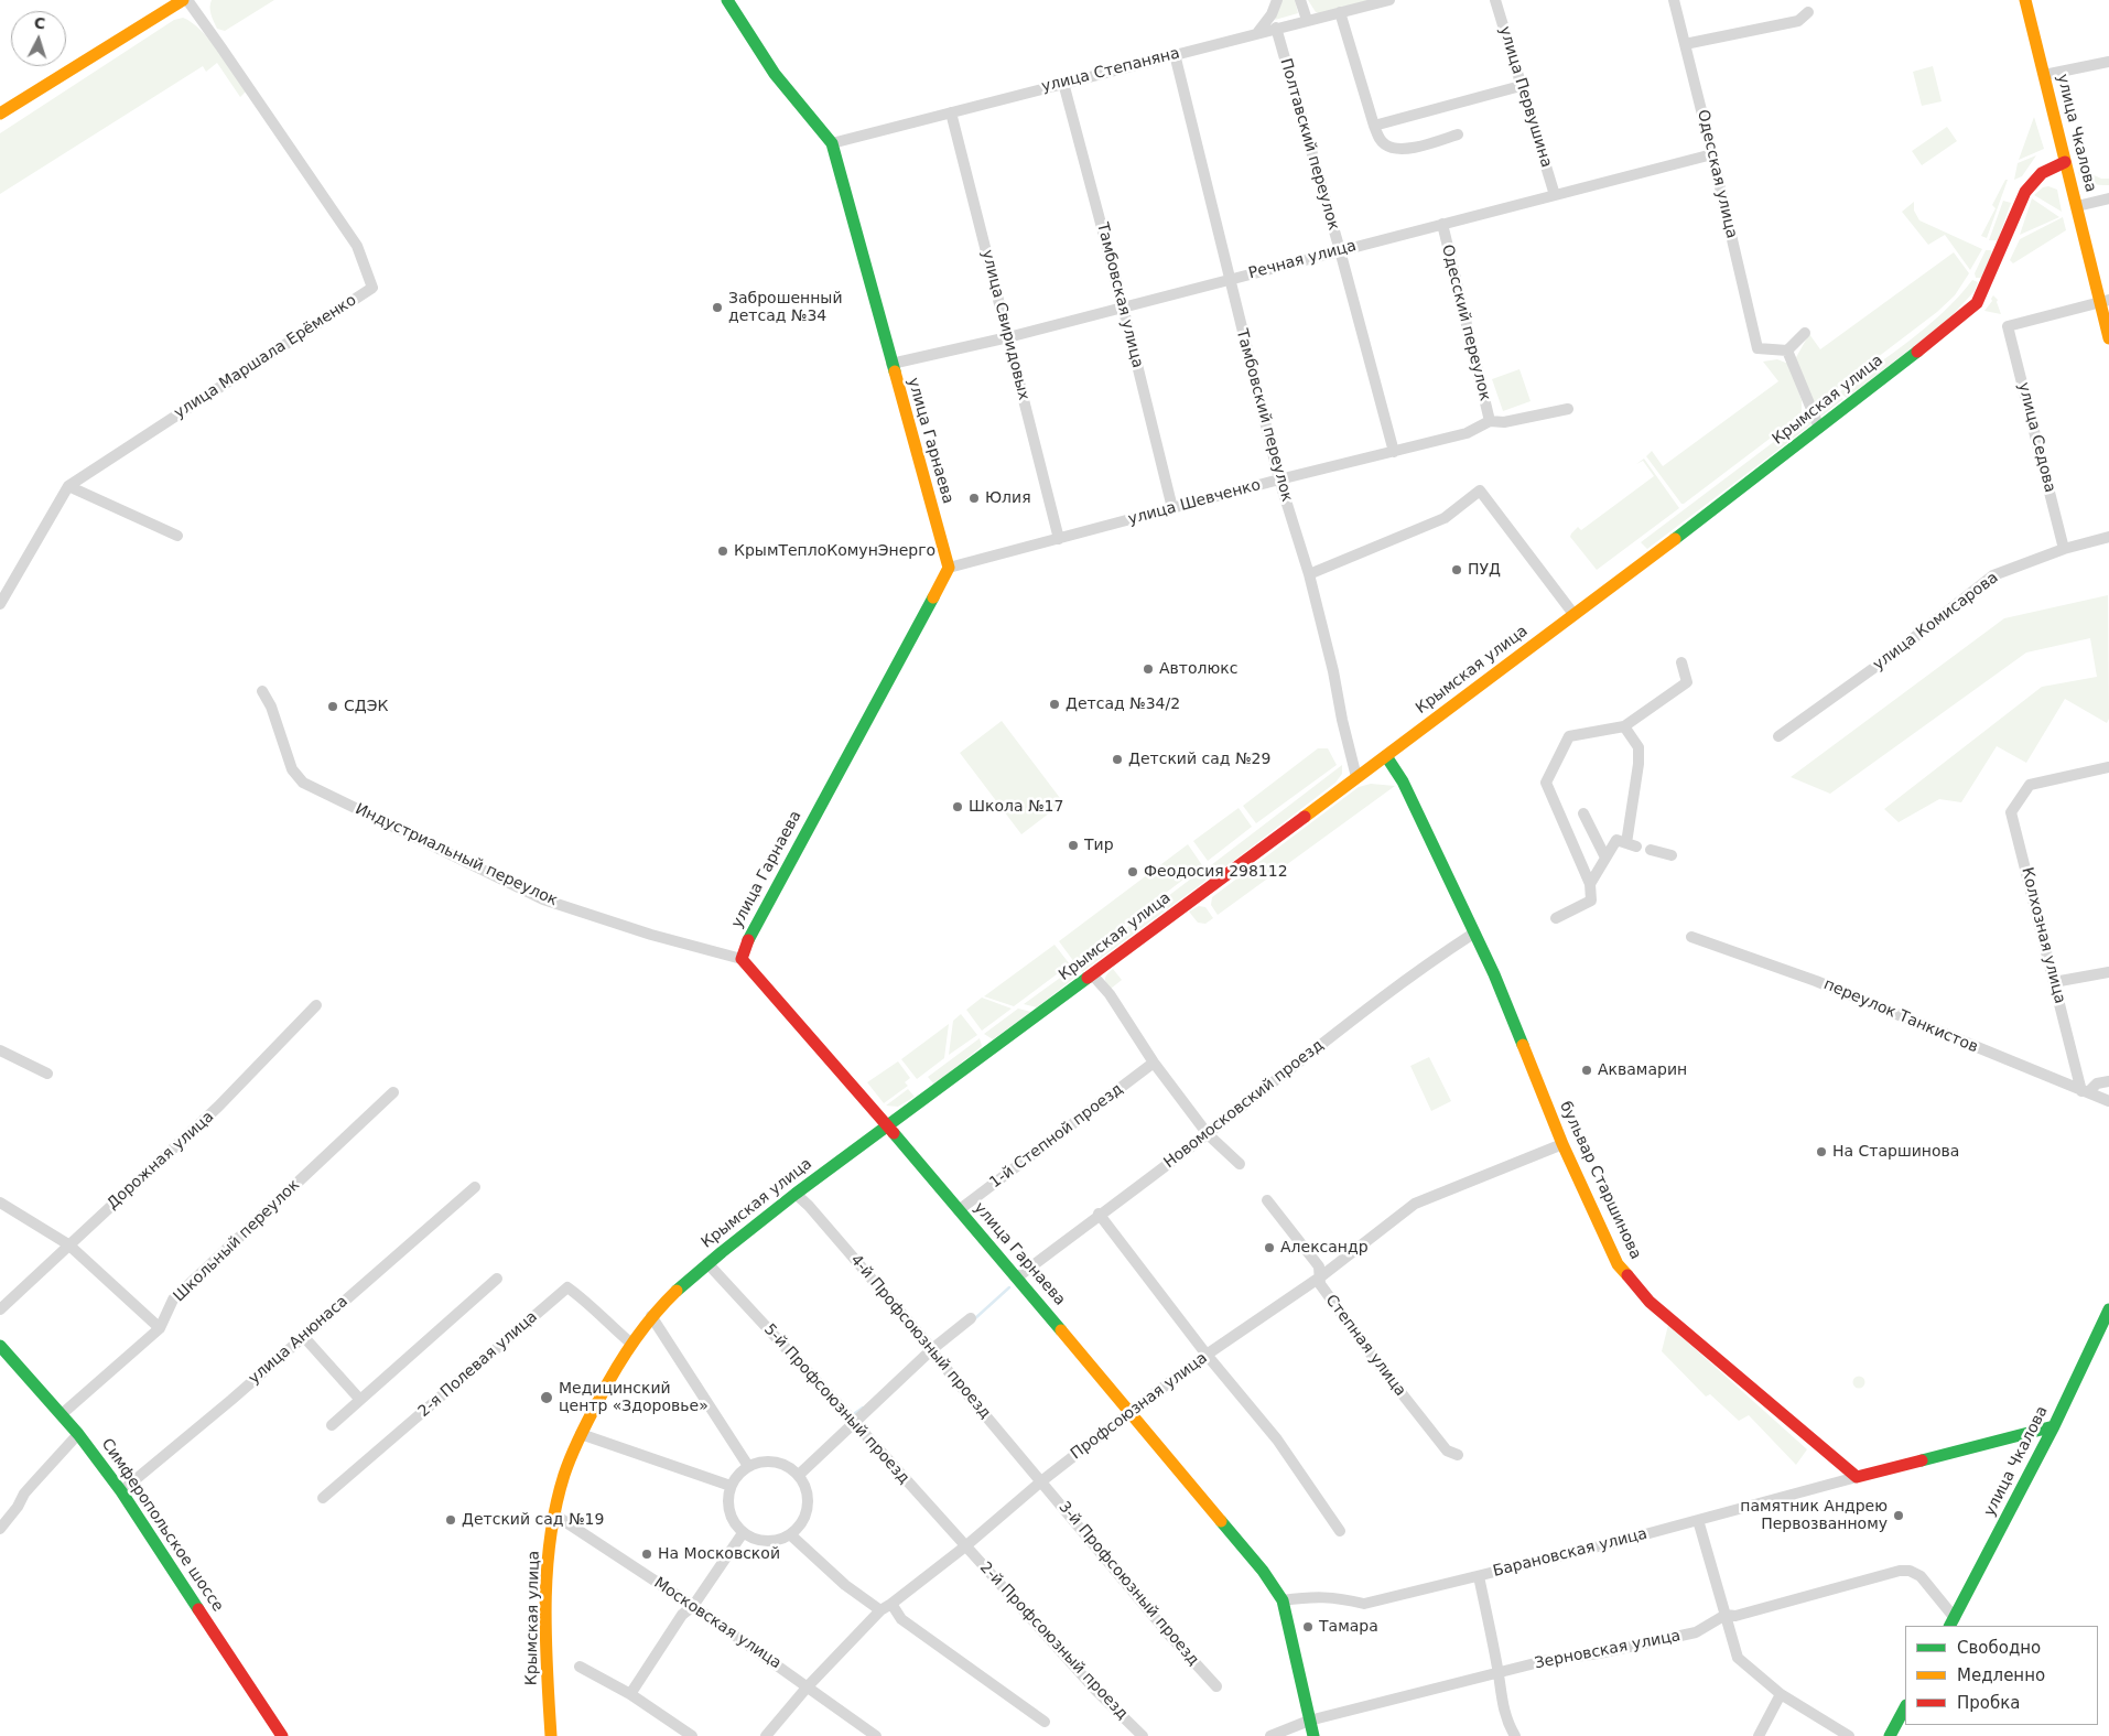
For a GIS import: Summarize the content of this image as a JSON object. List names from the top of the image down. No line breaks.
{"streets":{"main road":["улица Чкалова","Крымская улица","улица Гарнаева","бульвар Старшинова","Симферопольское шоссе"],"street":["улица Степаняна","улица Первушина","Полтавский переулок","Одесская улица","Речная улица","Тамбовская улица","Одесский переулок","улица Свиридовых","улица Маршала Ерёменко","Тамбовский переулок","улица Седова","улица Шевченко","улица Комисарова","Индустриальный переулок","Колхозная улица","переулок Танкистов","Новомосковский проезд","1-й Степной проезд","Дорожная улица","Школьный переулок","4-й Профсоюзный проезд","улица Анюнаса","Степная улица","2-я Полевая улица","5-й Профсоюзный проезд","Профсоюзная улица","Барановская улица","3-й Профсоюзный проезд","Московская улица","2-й Профсоюзный проезд","Зерновская улица"]},"crossings":[["улица Степаняна","Полтавский переулок"],["улица Степаняна","Тамбовская улица"],["улица Степаняна","улица Свиридовых"],["улица Степаняна","Тамбовский переулок"],["улица Степаняна","улица Гарнаева"],["улица Первушина","Речная улица"],["улица Чкалова","Крымская улица"],["улица Чкалова","улица Седова"],["улица Чкалова","Зерновская улица"],["Полтавский переулок","Речная улица"],["Полтавский переулок","улица Шевченко"],["Одесская улица","Речная улица"],["Речная улица","Тамбовская улица"],["Речная улица","Одесский переулок"],["Речная улица","улица Свиридовых"],["Речная улица","Тамбовский переулок"],["Речная улица","улица Гарнаева"],["Тамбовская улица","улица Шевченко"],["Одесский переулок","улица Шевченко"],["улица Свиридовых","улица Шевченко"],["Крымская улица","Тамбовский переулок"],["Крымская улица","улица Гарнаева"],["Крымская улица","бульвар Старшинова"],["Крымская улица","4-й Профсоюзный проезд"],["Крымская улица","2-я Полевая улица"],["Крымская улица","5-й Профсоюзный проезд"],["Крымская улица","Московская улица"],["Тамбовский переулок","улица Шевченко"],["улица Седова","улица Комисарова"],["улица Гарнаева","улица Шевченко"],["улица Гарнаева","Индустриальный переулок"],["улица Гарнаева","Новомосковский проезд"],["улица Гарнаева","1-й Степной проезд"],["улица Гарнаева","Профсоюзная улица"],["улица Гарнаева","Барановская улица"],["улица Гарнаева","Зерновская улица"],["Колхозная улица","переулок Танкистов"],["Новомосковский проезд","бульвар Старшинова"],["бульвар Старшинова","Профсоюзная улица"],["бульвар Старшинова","Барановская улица"],["Школьный переулок","Симферопольское шоссе"],["4-й Профсоюзный проезд","Профсоюзная улица"],["4-й Профсоюзный проезд","3-й Профсоюзный проезд"],["улица Анюнаса","Симферопольское шоссе"],["Степная улица","Профсоюзная улица"],["5-й Профсоюзный проезд","Профсоюзная улица"],["5-й Профсоюзный проезд","2-й Профсоюзный проезд"],["Профсоюзная улица","3-й Профсоюзный проезд"],["Профсоюзная улица","Московская улица"],["Профсоюзная улица","2-й Профсоюзный проезд"]],"places":["Заброшенный детсад №34","Юлия","КрымТеплоКомунЭнерго","ПУД","Автолюкс","Детсад №34/2","СДЭК","Детский сад №29","Школа №17","Тир","Феодосия 298112","Аквамарин","На Старшинова","Александр","Медицинский центр «Здоровье»","памятник Андрею Первозванному","Детский сад №19","На Московской","Тамара"],"legend":["Свободно","Медленно","Пробка"],"north":"top"}
